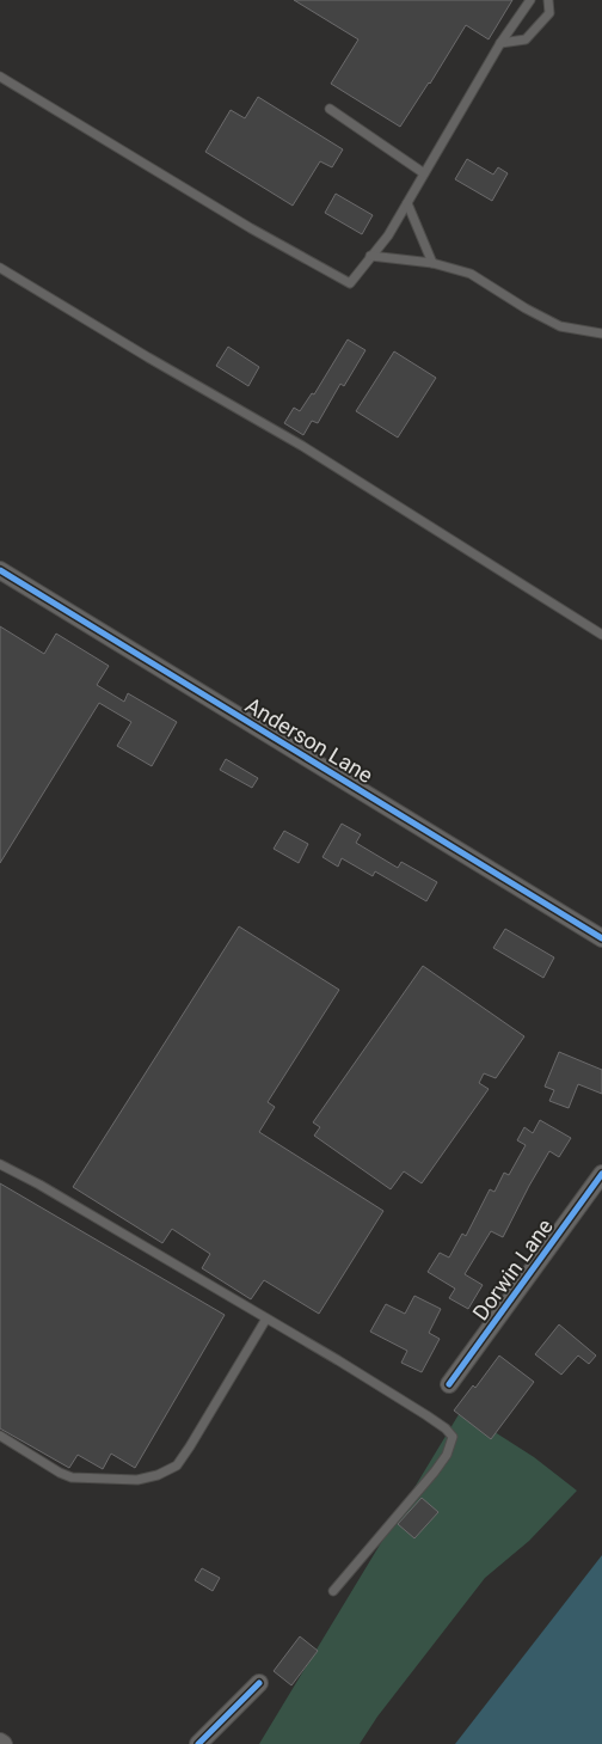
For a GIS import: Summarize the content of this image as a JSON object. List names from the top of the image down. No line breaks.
{"streets":{"street":["Anderson Lane","Dorwin Lane"]}}
